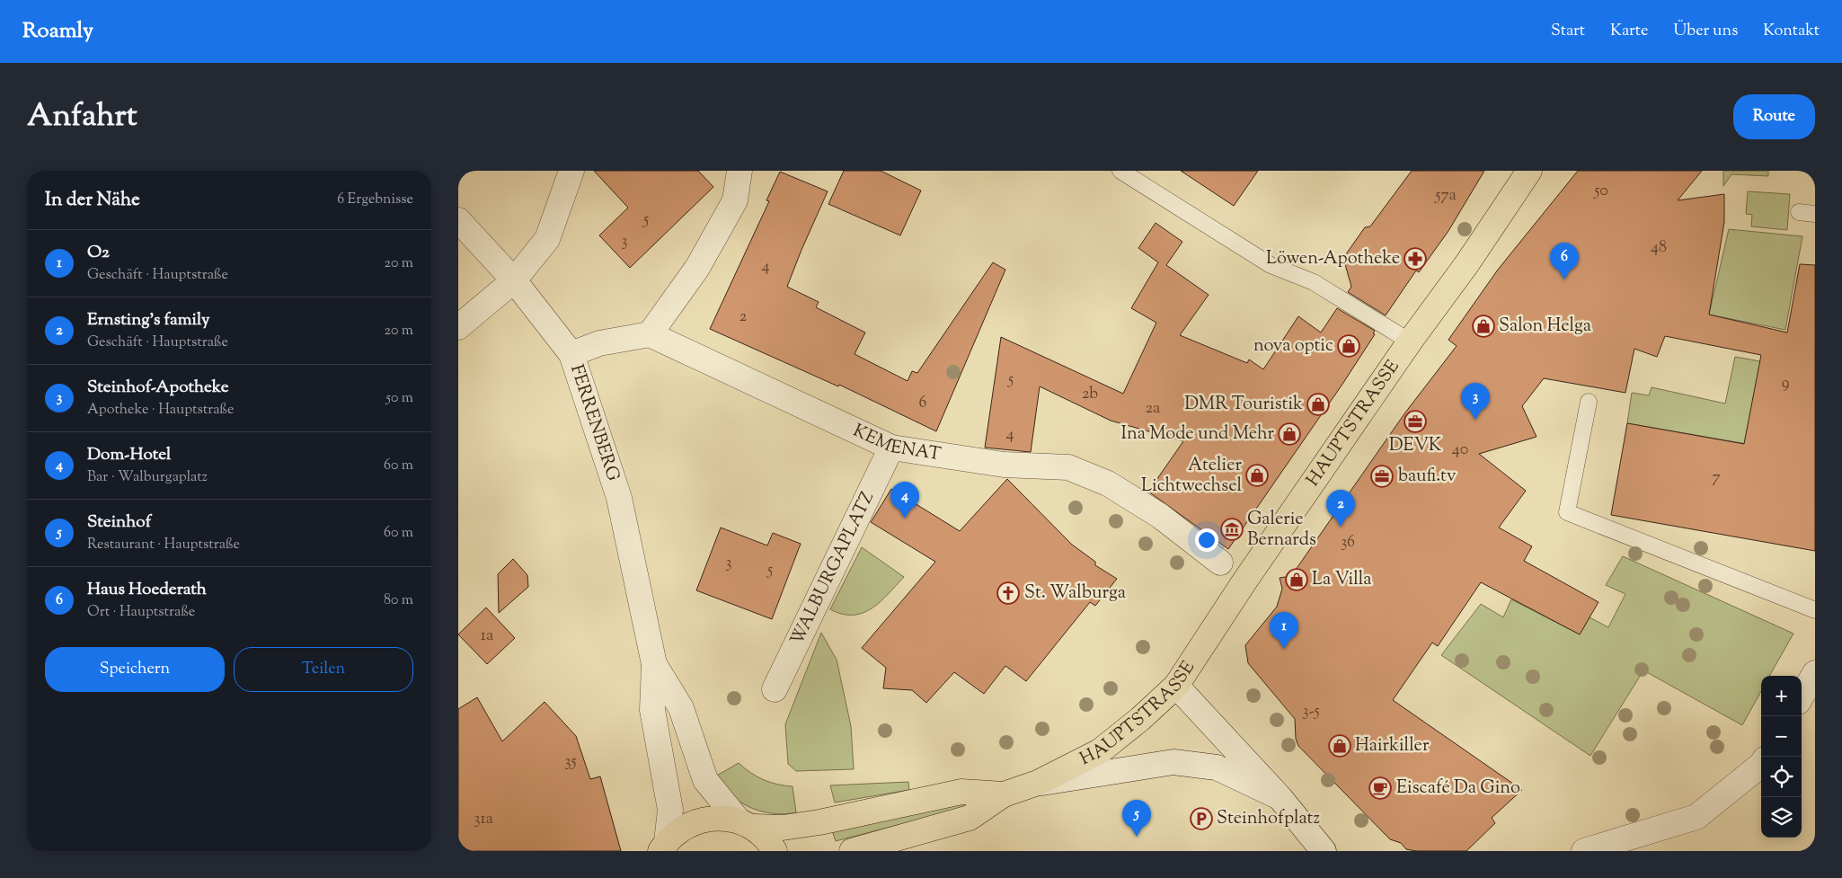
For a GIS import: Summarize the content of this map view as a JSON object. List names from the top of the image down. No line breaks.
{"streets":{"main road":["HAUPTSTRASSE"],"street":["FERRENBERG","KEMENAT","WALBURGAPLATZ"]},"crossings":[["FERRENBERG","HAUPTSTRASSE"],["KEMENAT","WALBURGAPLATZ"]],"places":{"pharmacy":["Löwen-Apotheke"],"shop":["Salon Helga","nova optic","DMR Touristik","Ina Mode und Mehr","Atelier Lichtwechsel","La Villa","Hairkiller"],"office":["DEVK","baufi.tv"],"museum":["Galerie Bernards"],"church":["St. Walburga"],"cafe":["Eiscafé Da Gino"],"parking":["Steinhofplatz"]},"house_numbers":["50","57a","5","3","48","4","2","5","9","2b","6","2a","4","40","7","36","3","5","1a","3-5","35","31a"],"page":{"header":"Roamly","nav":["Start","Karte","Über uns","Kontakt"],"title":"Anfahrt","buttons":["Route",["Speichern","Teilen"]],"heading":["In der Nähe","6 Ergebnisse"],"list":[{"mark":"1","name":"O2","note":"Geschäft · Hauptstraße","value":"20 m"},{"mark":"2","name":"Ernsting's family","note":"Geschäft · Hauptstraße","value":"20 m"},{"mark":"3","name":"Steinhof-Apotheke","note":"Apotheke · Hauptstraße","value":"50 m"},{"mark":"4","name":"Dom-Hotel","note":"Bar · Walburgaplatz","value":"60 m"},{"mark":"5","name":"Steinhof","note":"Restaurant · Hauptstraße","value":"60 m"},{"mark":"6","name":"Haus Hoederath","note":"Ort · Hauptstraße","value":"80 m"}],"pins":["6","3","4","2","1","5"],"map_buttons":["+","−"]}}
